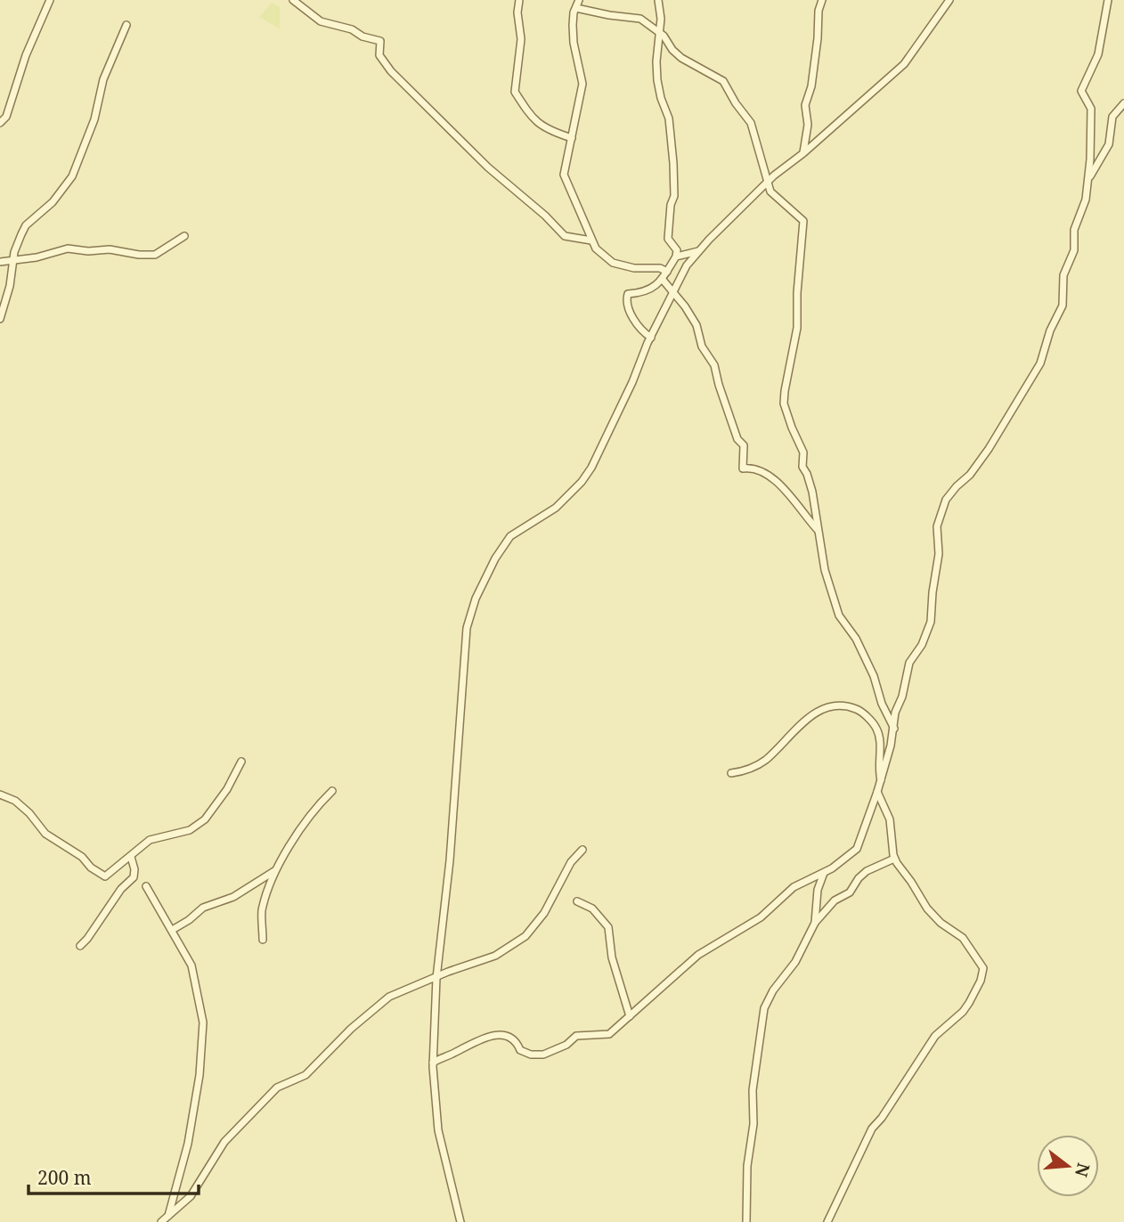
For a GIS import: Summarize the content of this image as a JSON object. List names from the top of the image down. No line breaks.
{"scale_bar":"200 m","north":"right"}
